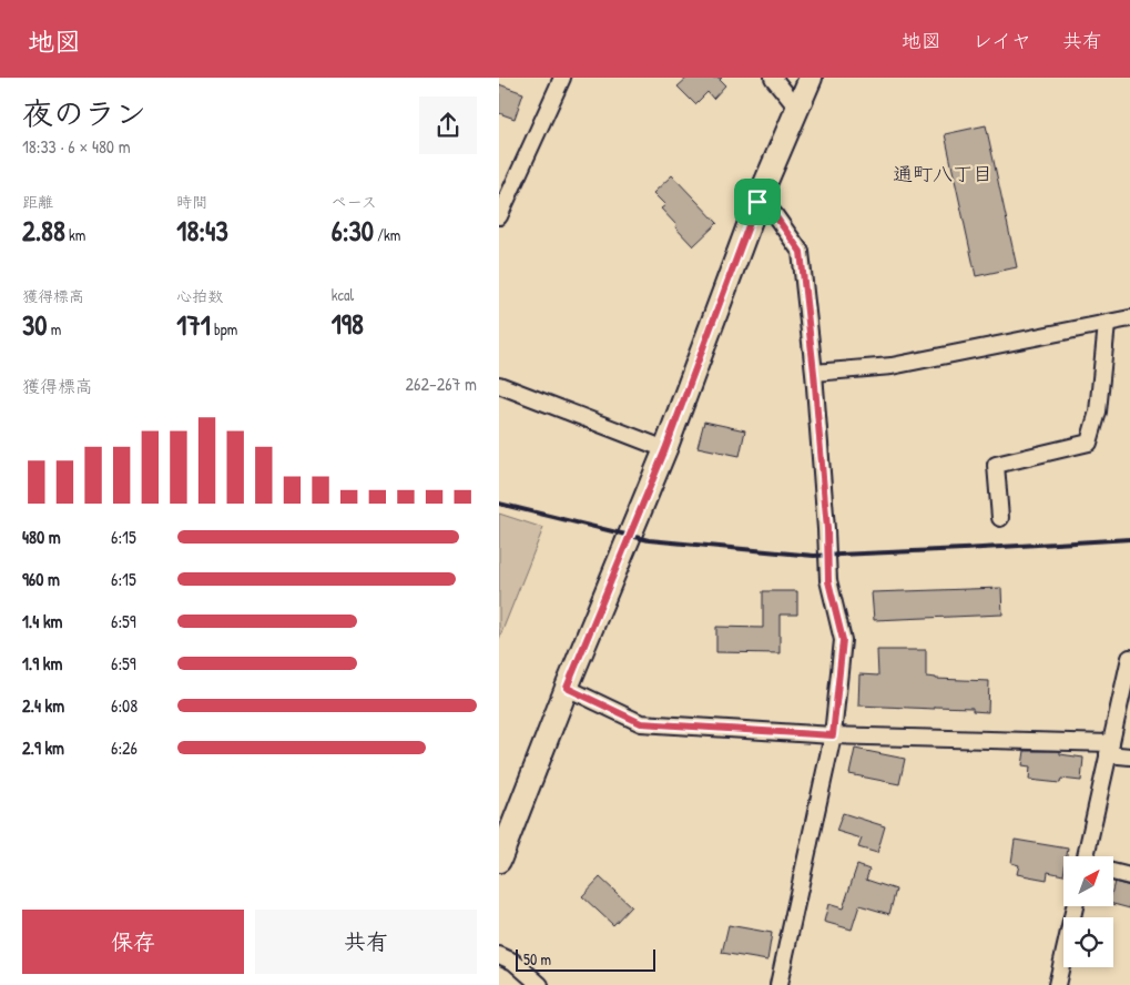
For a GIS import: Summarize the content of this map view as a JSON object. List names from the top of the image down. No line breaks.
{"districts":["通町八丁目"],"scale_bar":"50 m","north":"top right","page":{"header":"地図","nav":["地図","レイヤ","共有"],"heading":["夜のラン","18:33 · 6 × 480 m"],"stats":[["距離","2.88 km"],["時間","18:43"],["ペース","6:30 /km"],["獲得標高","30 m"],["心拍数","171 bpm"],["kcal","198"]],"chart":["獲得標高","262–267 m"],"list":[{"name":"480 m","note":"6:15"},{"name":"960 m","note":"6:15"},{"name":"1.4 km","note":"6:59"},{"name":"1.9 km","note":"6:59"},{"name":"2.4 km","note":"6:08"},{"name":"2.9 km","note":"6:26"}],"buttons":["保存","共有"],"scale":"50 m"}}
